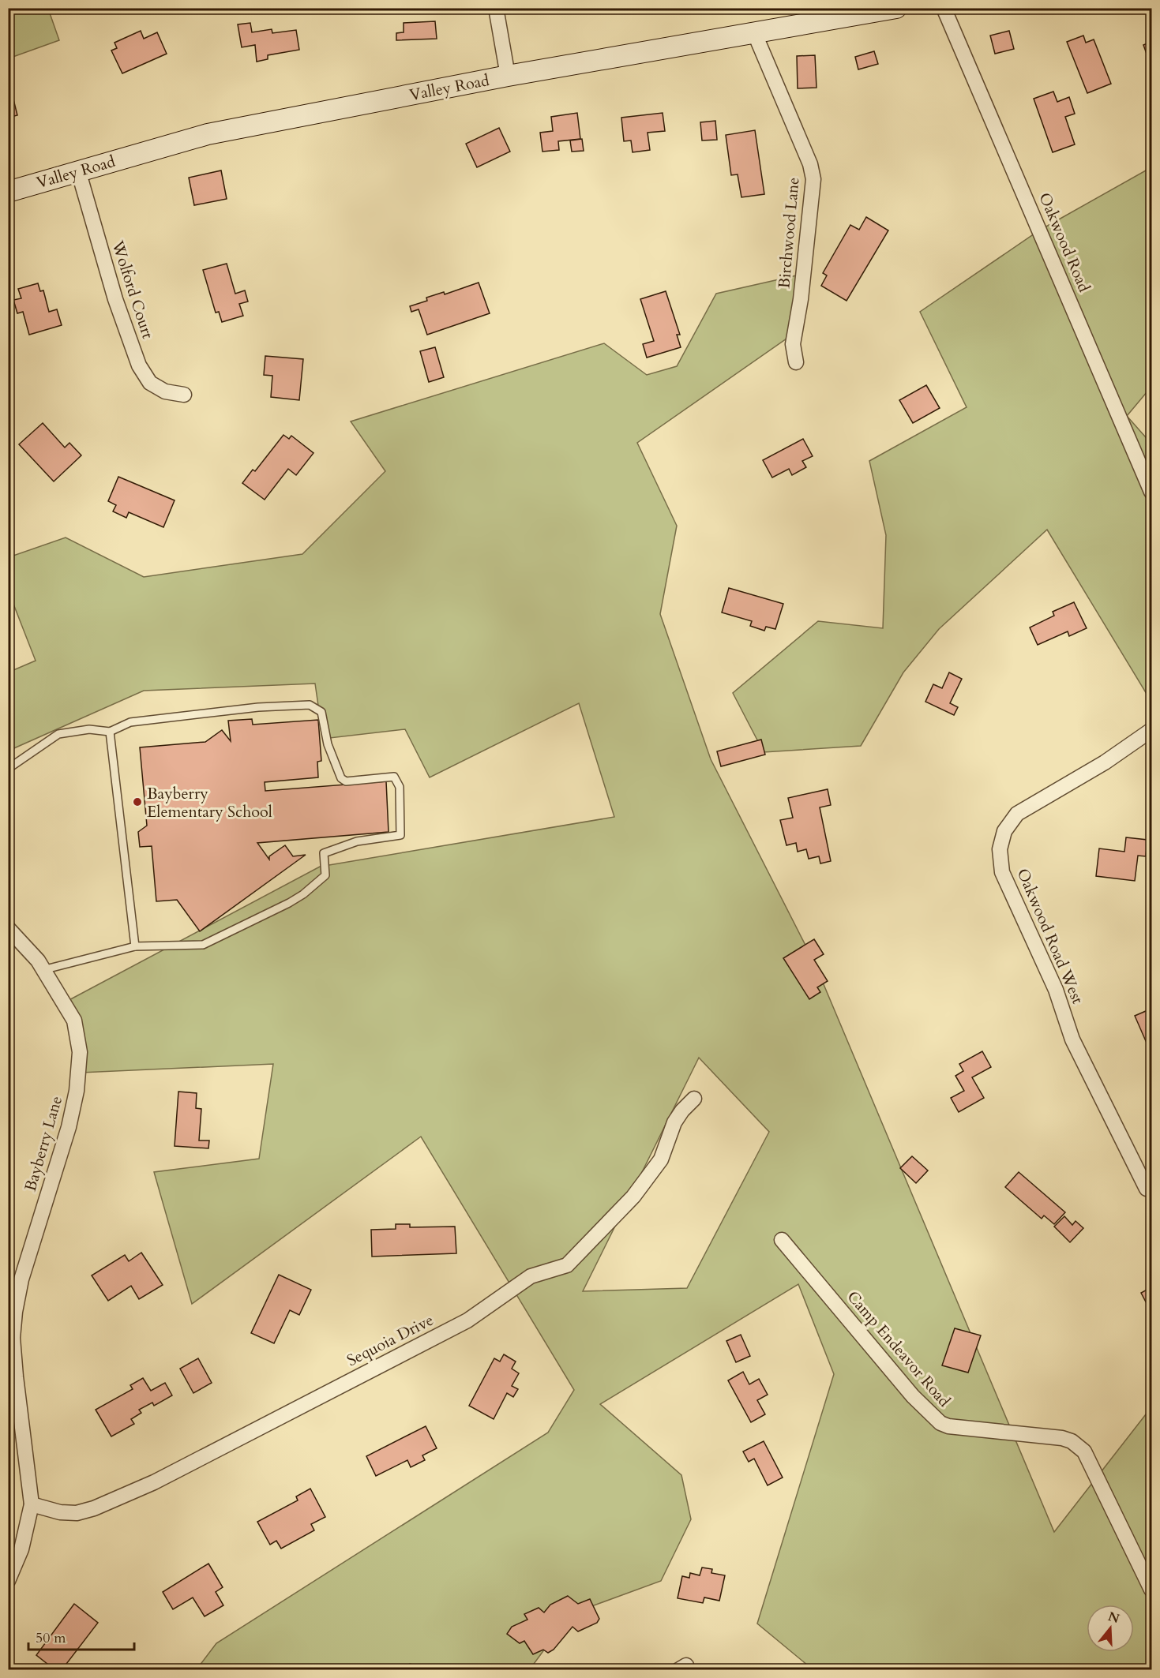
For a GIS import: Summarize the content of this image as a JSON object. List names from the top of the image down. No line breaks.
{"streets":{"main road":["Valley Road"],"street":["Birchwood Lane","Oakwood Road","Wolford Court","Oakwood Road West","Bayberry Lane","Sequoia Drive","Camp Endeavor Road"]},"crossings":[["Valley Road","Birchwood Lane"],["Valley Road","Wolford Court"],["Bayberry Lane","Sequoia Drive"]],"places":["Bayberry Elementary School"],"scale_bar":"50 m","north":"top"}
